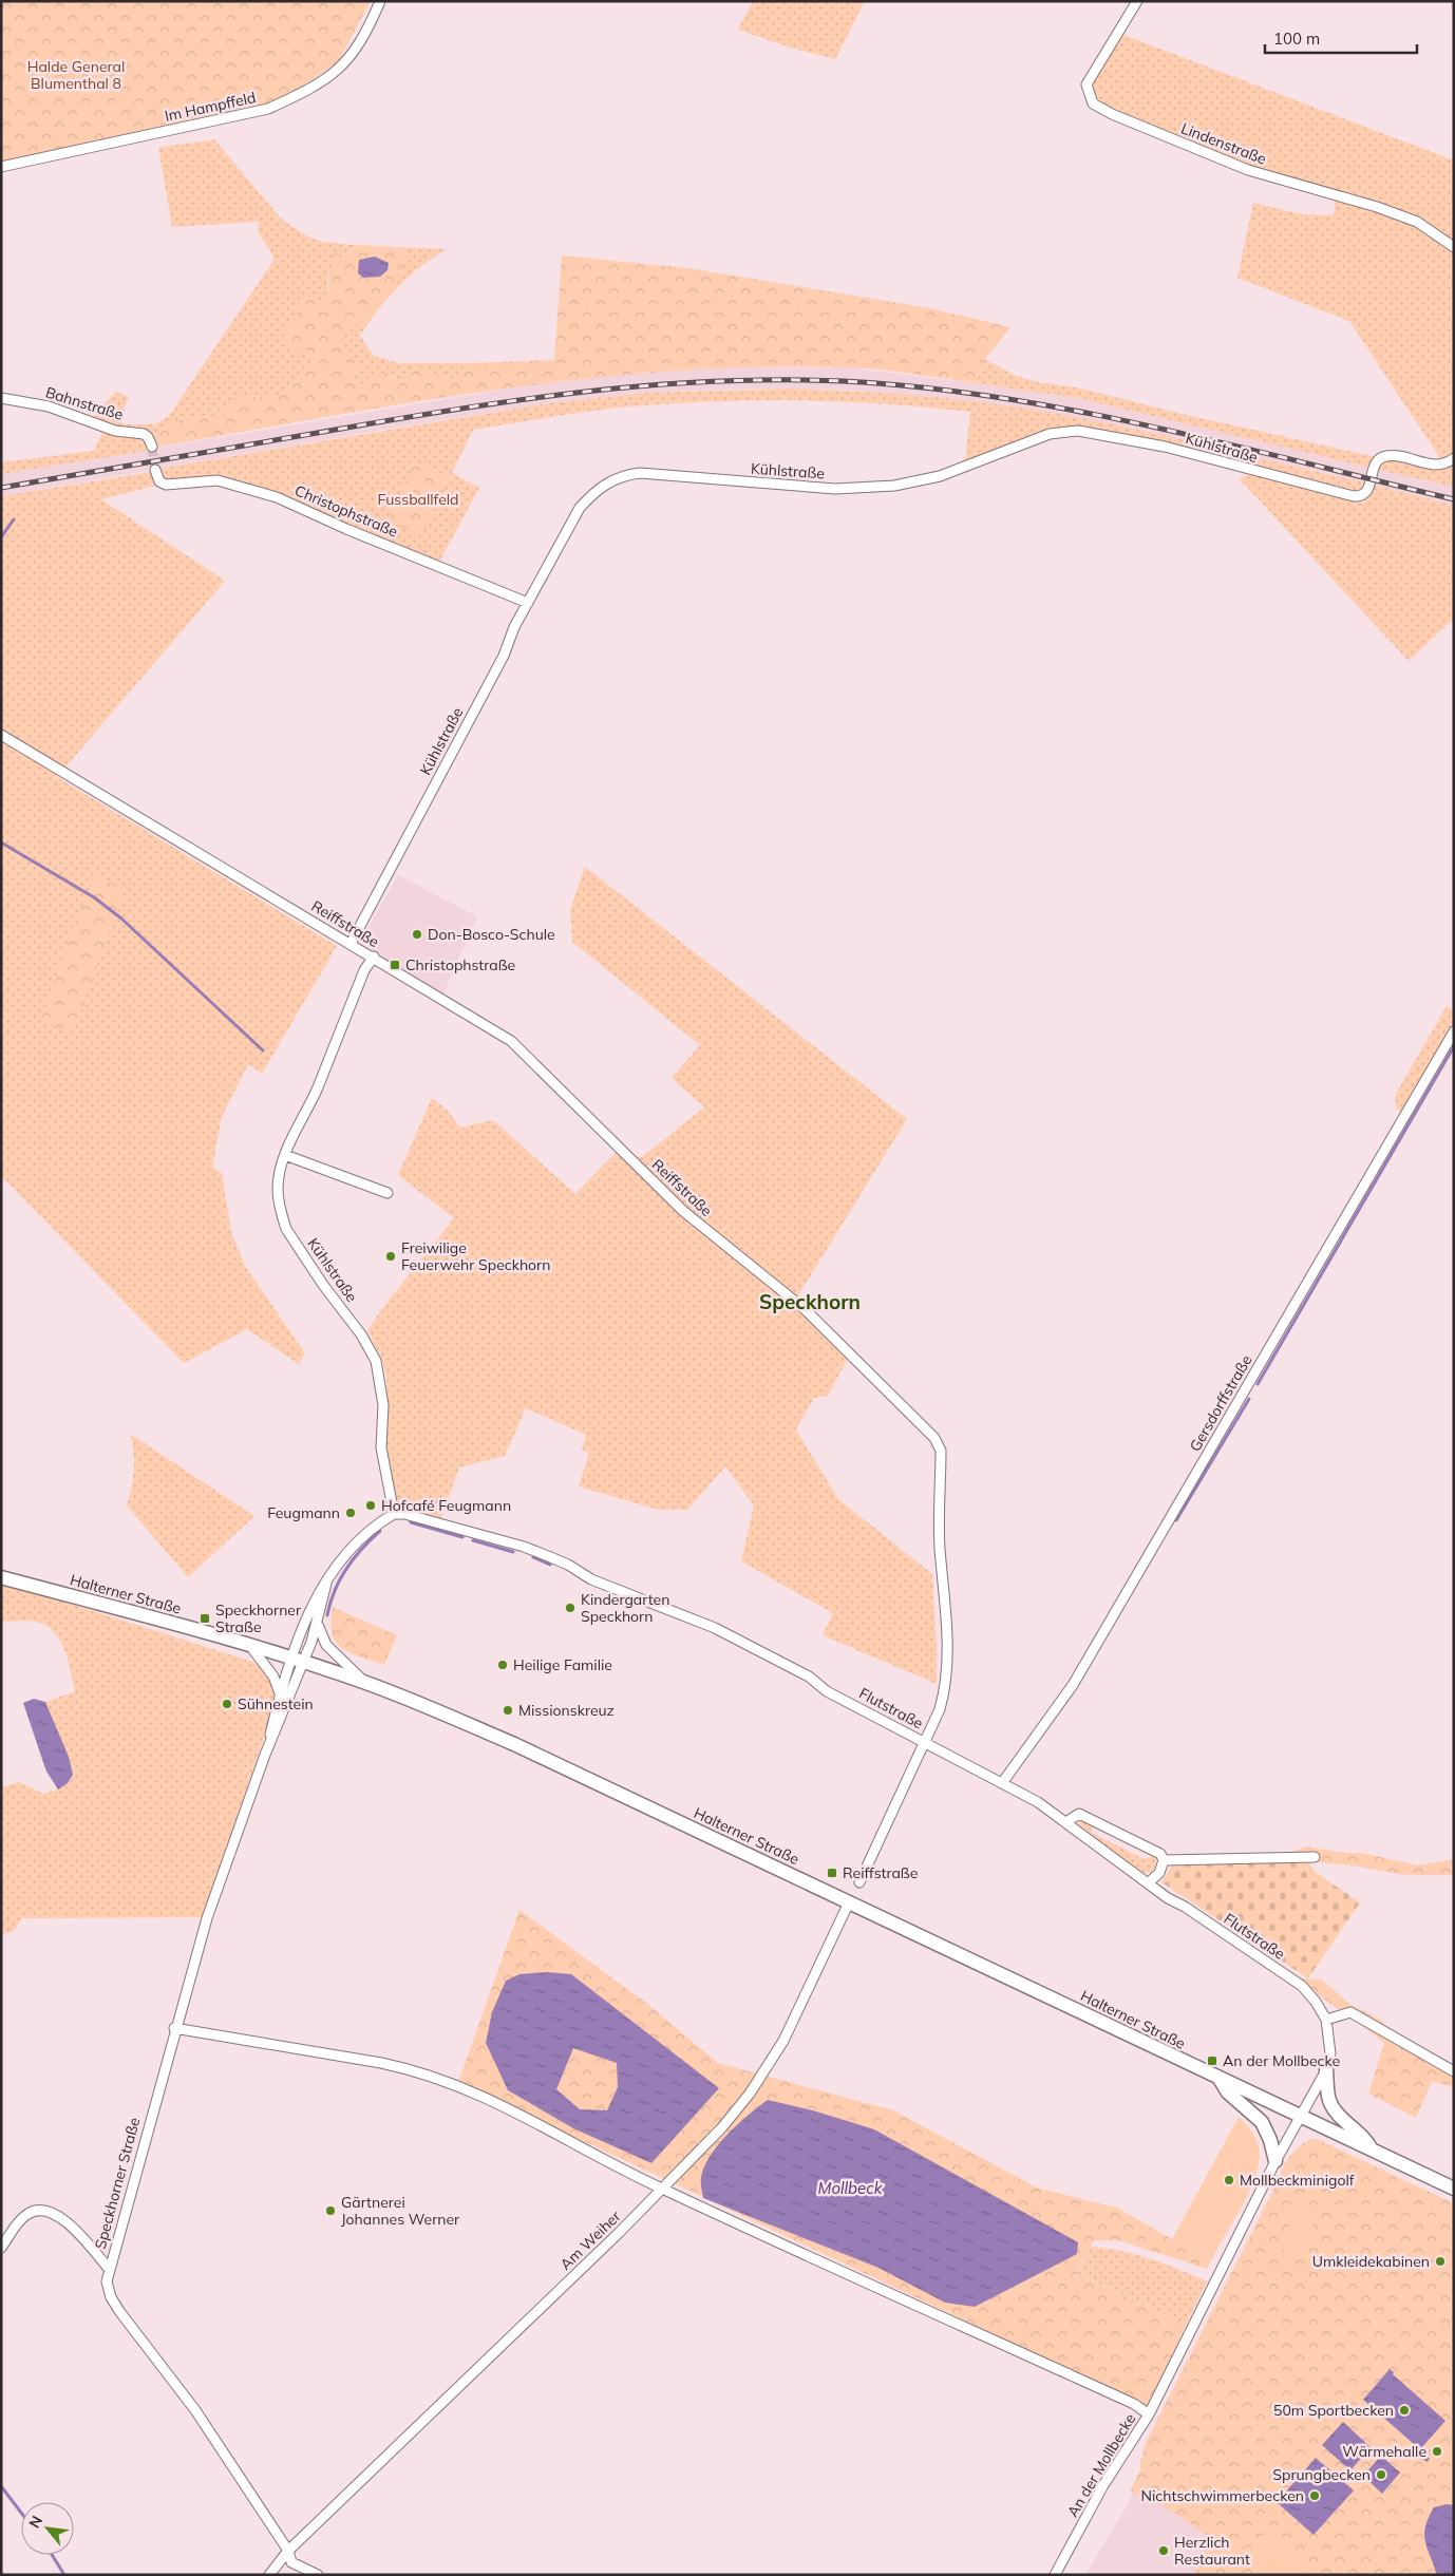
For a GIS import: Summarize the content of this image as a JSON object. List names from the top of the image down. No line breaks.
{"streets":{"main road":["Halterner Straße"],"street":["Im Hampffeld","Lindenstraße","Bahnstraße","Kühlstraße","Christophstraße","Reiffstraße","Gersdorffstraße","Flutstraße","Speckhorner Straße","Am Weiher","An der Mollbecke"]},"crossings":[["Kühlstraße","Christophstraße"],["Kühlstraße","Reiffstraße"],["Kühlstraße","Flutstraße"],["Reiffstraße","Flutstraße"],["Gersdorffstraße","Flutstraße"],["Halterner Straße","Flutstraße"],["Halterner Straße","Speckhorner Straße"],["Halterner Straße","Am Weiher"],["Halterner Straße","An der Mollbecke"],["Flutstraße","An der Mollbecke"],["Speckhorner Straße","Am Weiher"]],"districts":["Speckhorn"],"water":["Mollbeck"],"parks":["Halde General Blumenthal 8","Fussballfeld"],"places":{"other":["Don-Bosco-Schule","Freiwilige Feuerwehr Speckhorn","Hofcafé Feugmann","Feugmann","Kindergarten Speckhorn","Heilige Familie","Sühnestein","Missionskreuz","Mollbeckminigolf","Gärtnerei Johannes Werner","Umkleidekabinen","50m Sportbecken","Wärmehalle","Sprungbecken","Nichtschwimmerbecken","Herzlich Restaurant"],"transit":["Christophstraße","Speckhorner Straße","Reiffstraße","An der Mollbecke"]},"scale_bar":"100 m","north":"top left"}
